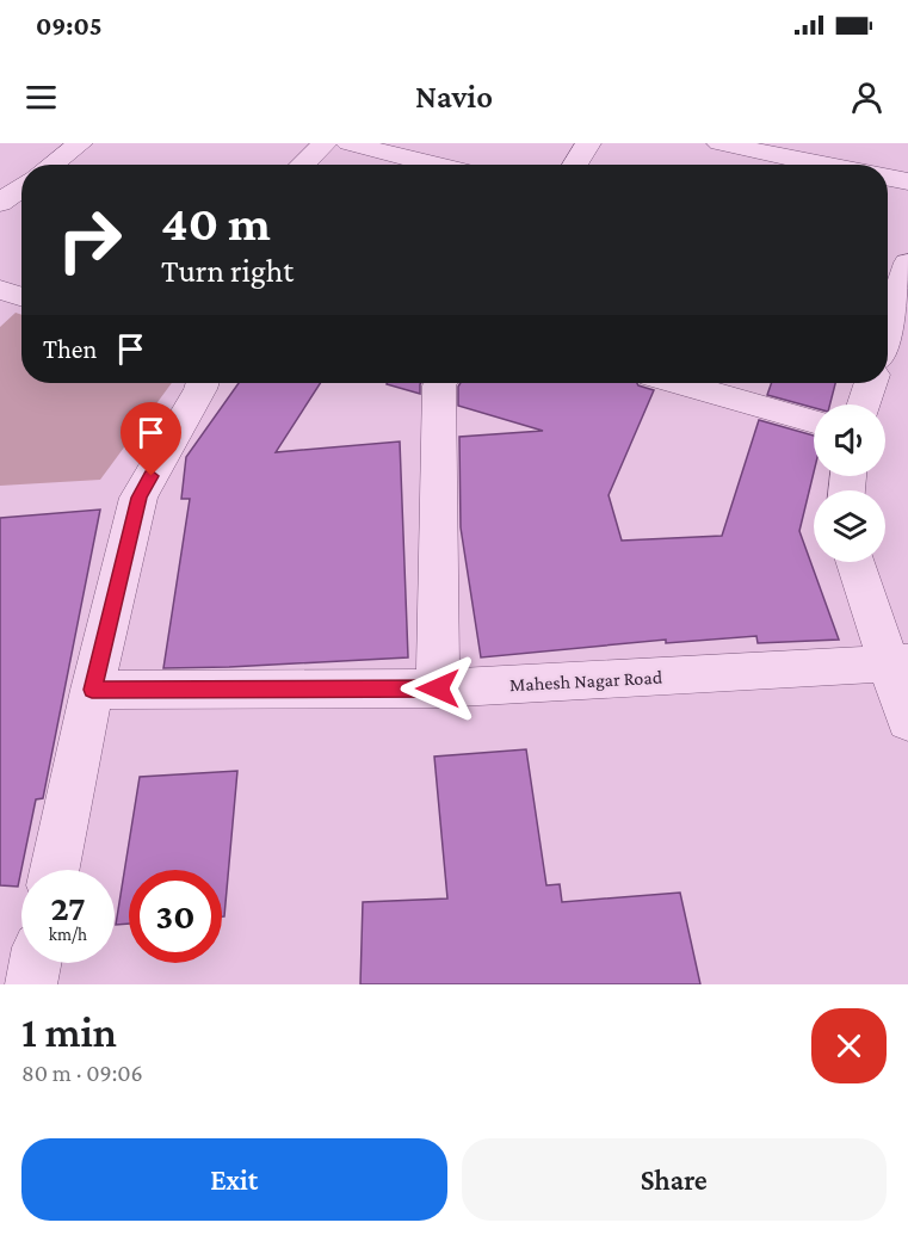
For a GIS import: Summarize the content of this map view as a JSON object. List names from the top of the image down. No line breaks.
{"streets":{"street":["Mahesh Nagar Road"]},"page":{"status":"09:05","header":"Navio","turn":["40 m","Turn right"],"then":"Then","speed":"27 km/h","limit":"30","heading":["1 min","80 m · 09:06"],"buttons":["Exit","Share"]}}
